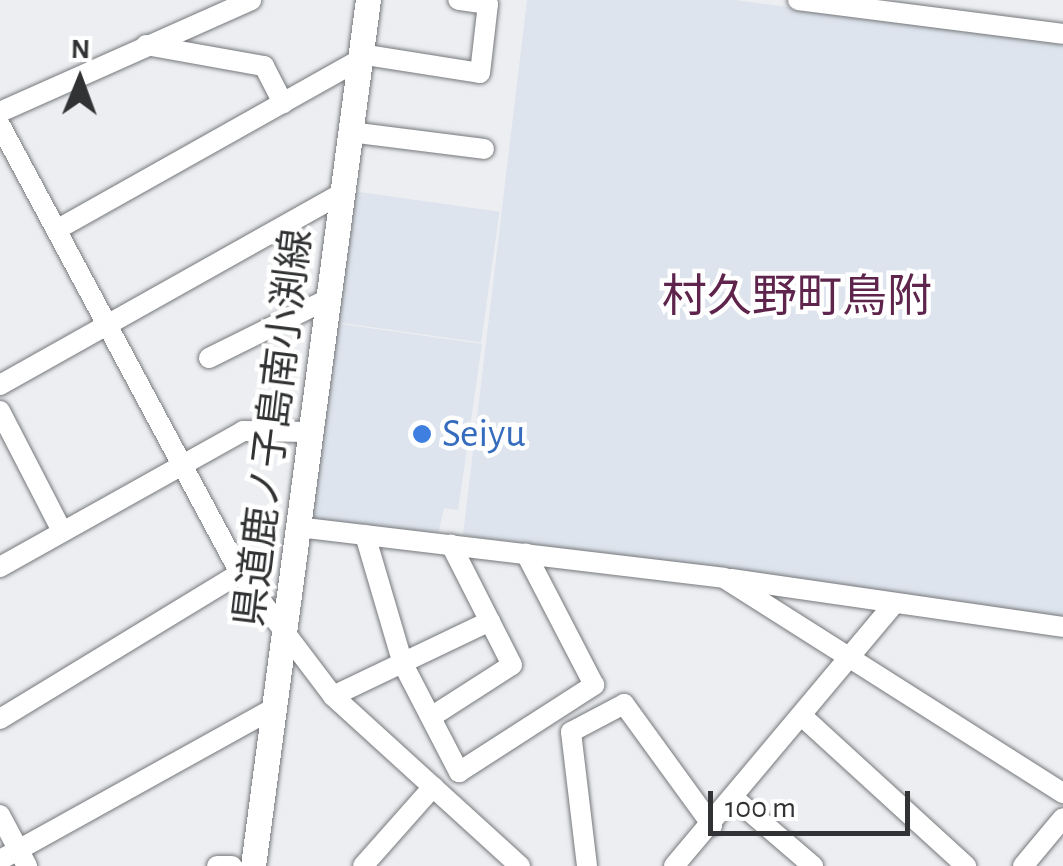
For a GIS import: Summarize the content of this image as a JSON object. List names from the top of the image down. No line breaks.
{"streets":{"main road":["県道鹿ノ子島南小渕線"]},"districts":["村久野町鳥附"],"places":["Seiyu"],"scale_bar":"100 m","north":"top"}
